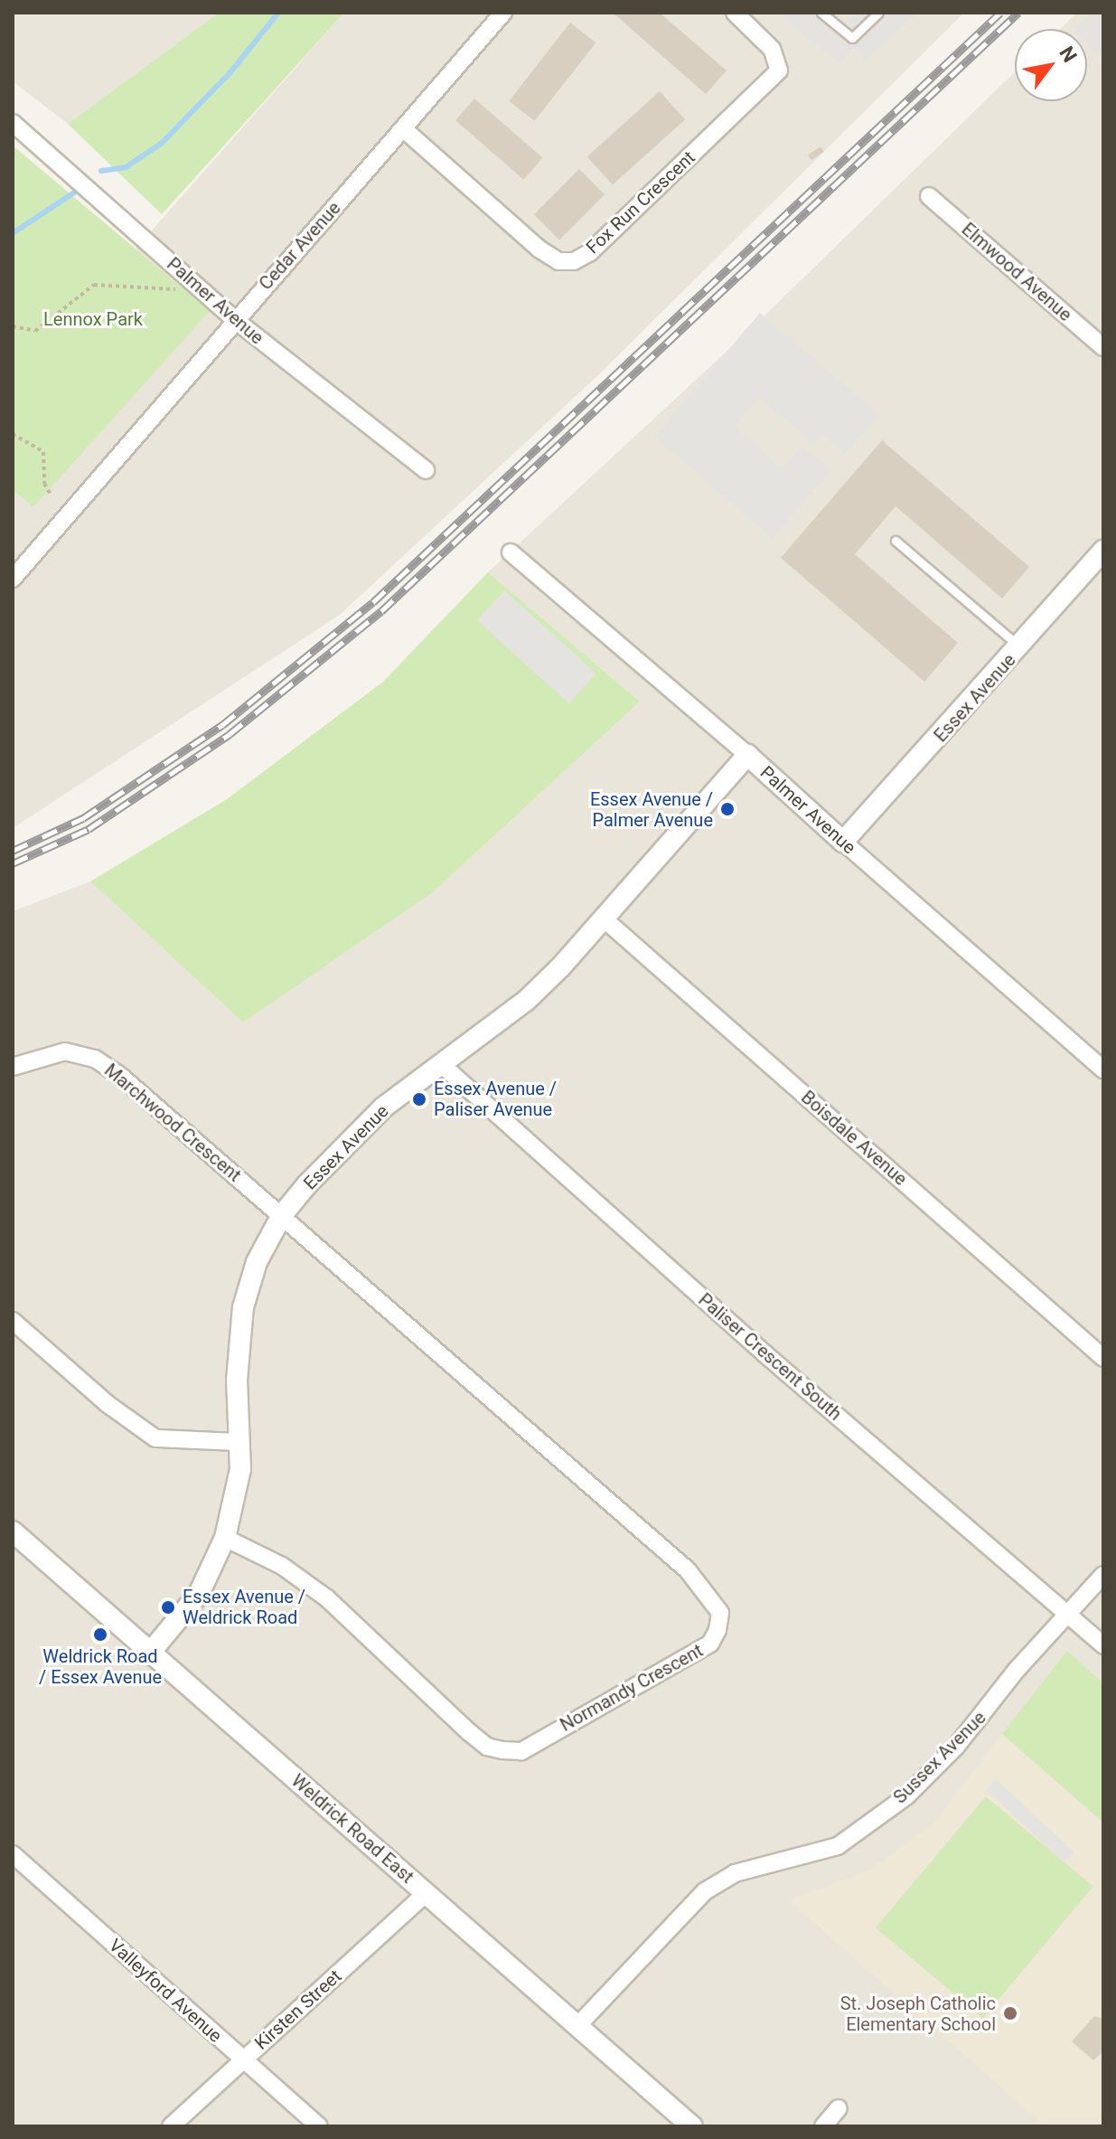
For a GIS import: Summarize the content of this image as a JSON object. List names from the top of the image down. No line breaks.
{"streets":{"street":["Fox Run Crescent","Cedar Avenue","Elmwood Avenue","Palmer Avenue","Essex Avenue","Marchwood Crescent","Boisdale Avenue","Paliser Crescent South","Normandy Crescent","Sussex Avenue","Weldrick Road East","Valleyford Avenue","Kirsten Street"]},"crossings":[["Fox Run Crescent","Cedar Avenue"],["Cedar Avenue","Palmer Avenue"],["Palmer Avenue","Essex Avenue"],["Essex Avenue","Marchwood Crescent"],["Essex Avenue","Boisdale Avenue"],["Essex Avenue","Paliser Crescent South"],["Essex Avenue","Normandy Crescent"],["Essex Avenue","Weldrick Road East"],["Marchwood Crescent","Normandy Crescent"],["Paliser Crescent South","Sussex Avenue"],["Sussex Avenue","Weldrick Road East"],["Weldrick Road East","Kirsten Street"],["Valleyford Avenue","Kirsten Street"]],"parks":["Lennox Park"],"places":["Essex Avenue / Palmer Avenue","Essex Avenue / Paliser Avenue","Essex Avenue / Weldrick Road","Weldrick Road / Essex Avenue","St. Joseph Catholic Elementary School"],"north":"top right"}
